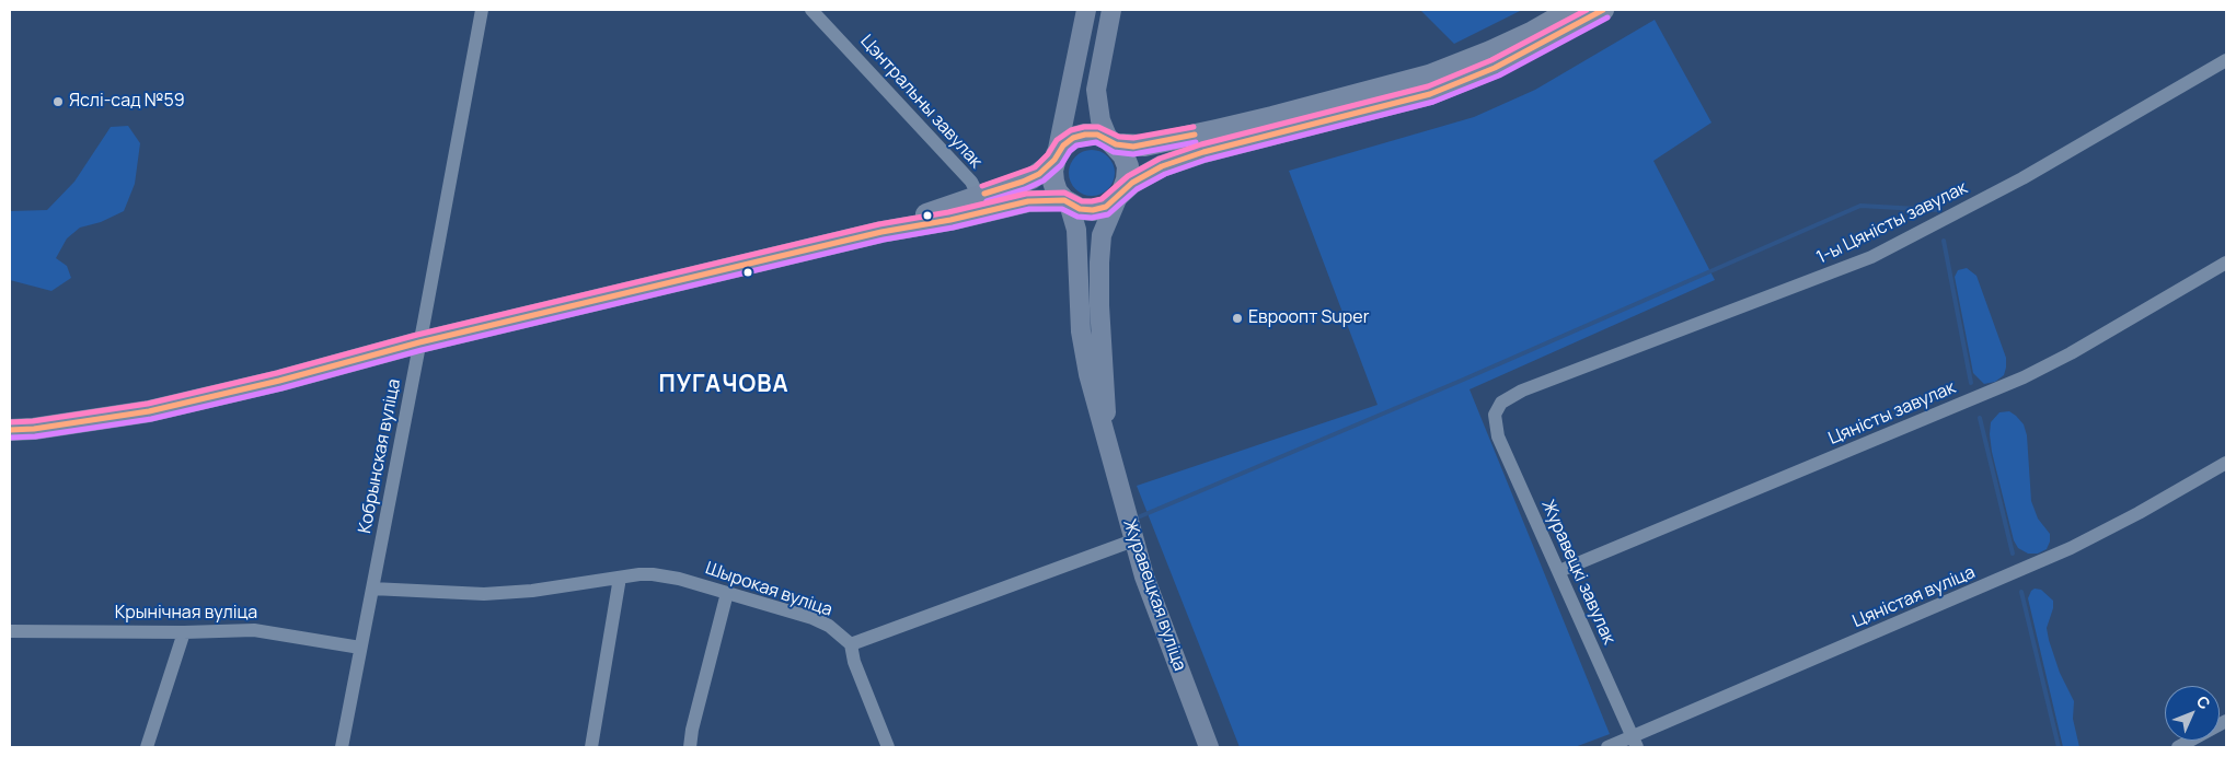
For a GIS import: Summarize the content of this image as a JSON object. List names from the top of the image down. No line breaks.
{"streets":{"street":["Цэнтральны завулак","1-ы Цяністы завулак","Цяністы завулак","Кобрынская вуліца","Журавецкі завулак","Шырокая вуліца","Журавецкая вуліца","Цяністая вуліца","Крынічная вуліца"]},"crossings":[["1-ы Цяністы завулак","Журавецкі завулак"],["Цяністы завулак","Журавецкі завулак"],["Кобрынская вуліца","Шырокая вуліца"],["Кобрынская вуліца","Крынічная вуліца"],["Журавецкі завулак","Цяністая вуліца"]],"districts":["ПУГАЧОВА"],"places":["Яслі-сад №59","Евроопт Super"],"north":"top right"}
